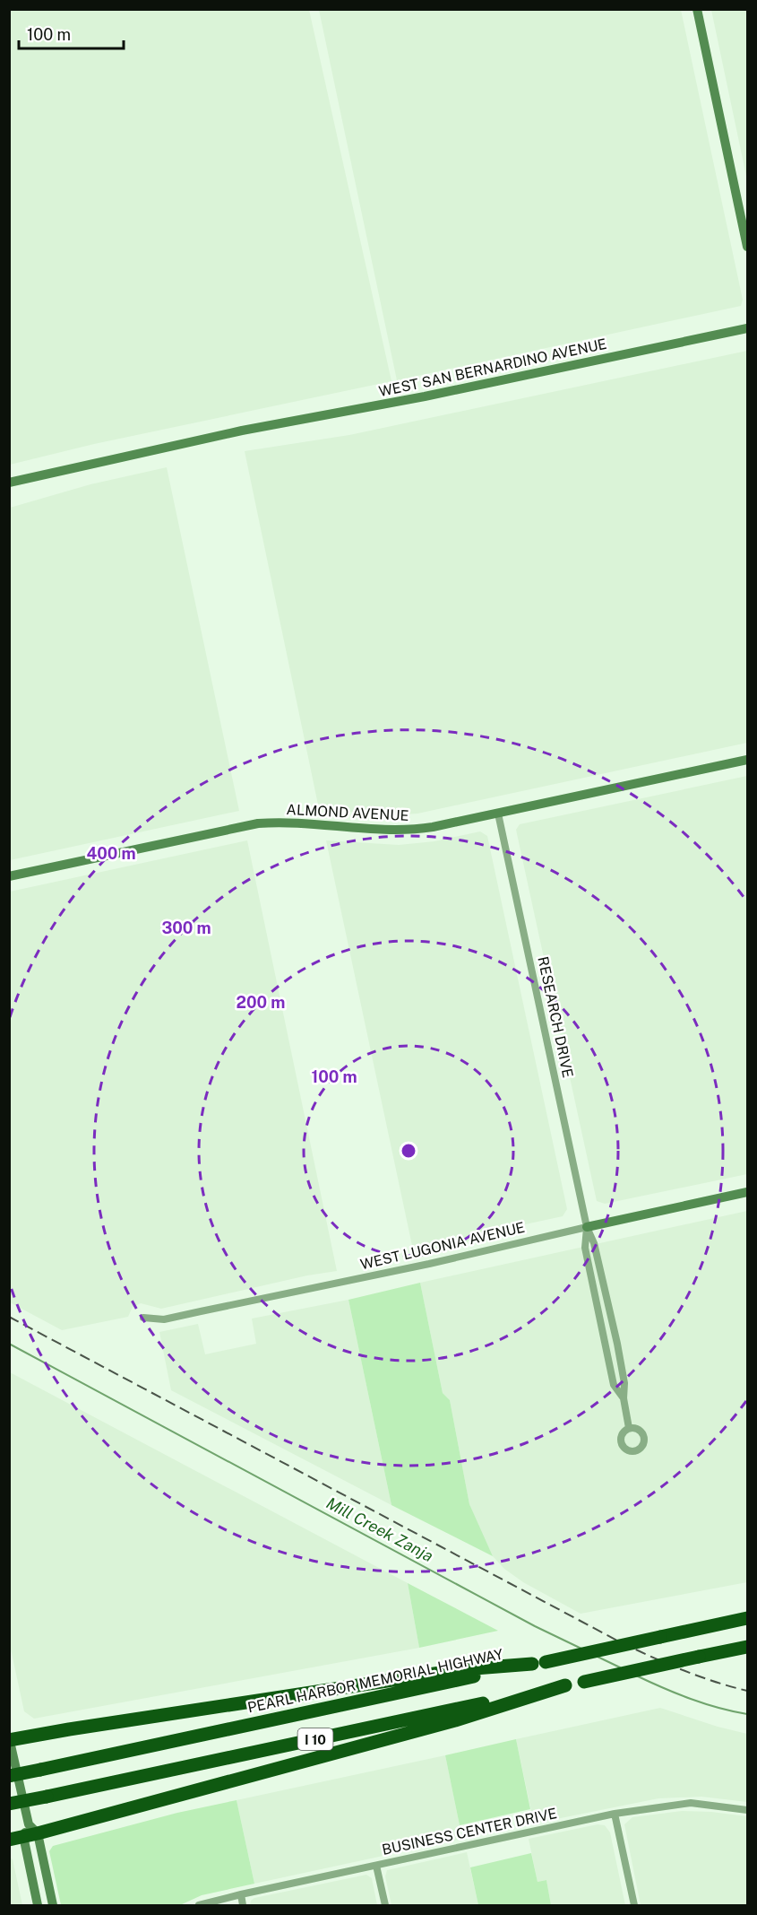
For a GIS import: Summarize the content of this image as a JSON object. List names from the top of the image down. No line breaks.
{"streets":{"highway":["PEARL HARBOR MEMORIAL HIGHWAY","I 10"],"street":["WEST SAN BERNARDINO AVENUE","ALMOND AVENUE","RESEARCH DRIVE","WEST LUGONIA AVENUE","BUSINESS CENTER DRIVE"]},"crossings":[["ALMOND AVENUE","RESEARCH DRIVE"],["RESEARCH DRIVE","WEST LUGONIA AVENUE"]],"water":["Mill Creek Zanja"],"scale_bar":"100 m","rings":["400 m","300 m","200 m","100 m"]}
